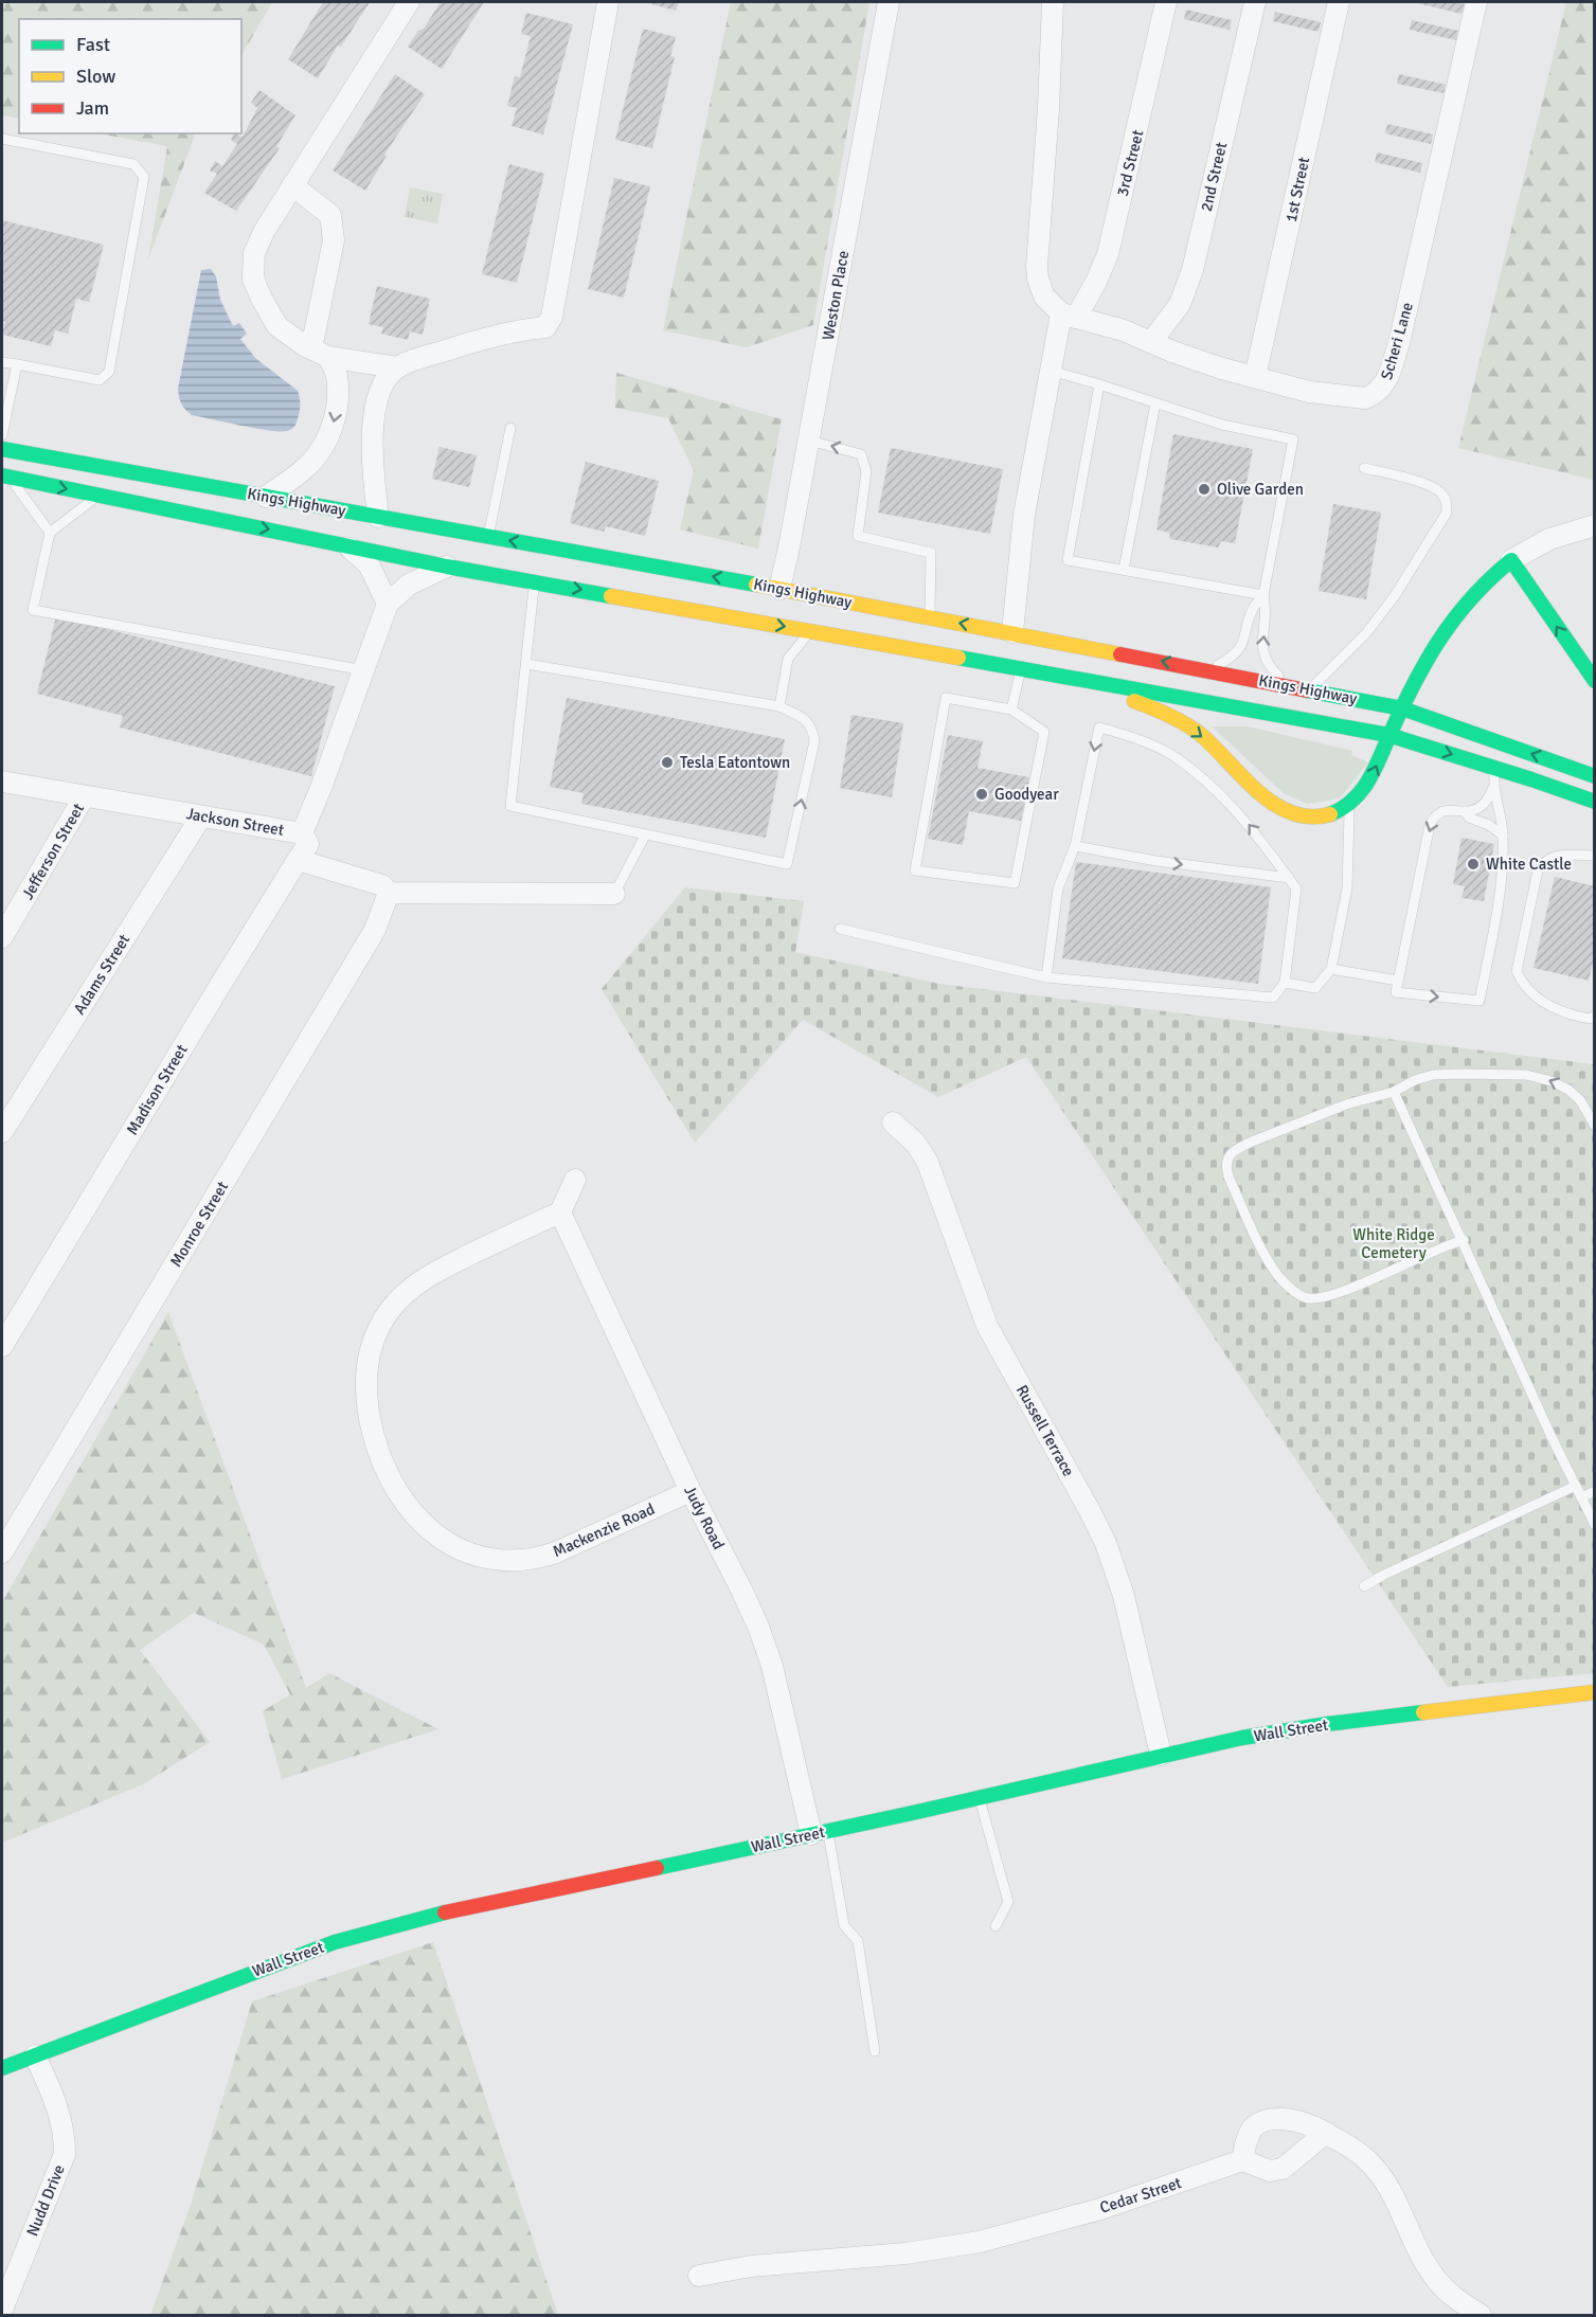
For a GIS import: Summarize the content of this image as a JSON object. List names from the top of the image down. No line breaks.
{"streets":{"main road":["Kings Highway","Wall Street"],"street":["3rd Street","2nd Street","1st Street","Weston Place","Scheri Lane","Jackson Street","Jefferson Street","Adams Street","Madison Street","Monroe Street","Russell Terrace","Judy Road","Mackenzie Road","Cedar Street","Nudd Drive"]},"crossings":[["3rd Street","Scheri Lane"],["2nd Street","Scheri Lane"],["1st Street","Scheri Lane"],["Weston Place","Kings Highway"],["Jackson Street","Jefferson Street"],["Jackson Street","Adams Street"],["Jackson Street","Madison Street"],["Russell Terrace","Wall Street"],["Judy Road","Mackenzie Road"],["Judy Road","Wall Street"],["Wall Street","Nudd Drive"]],"parks":["White Ridge Cemetery"],"places":["Olive Garden","Tesla Eatontown","Goodyear","White Castle"],"legend":["Fast","Slow","Jam"]}
